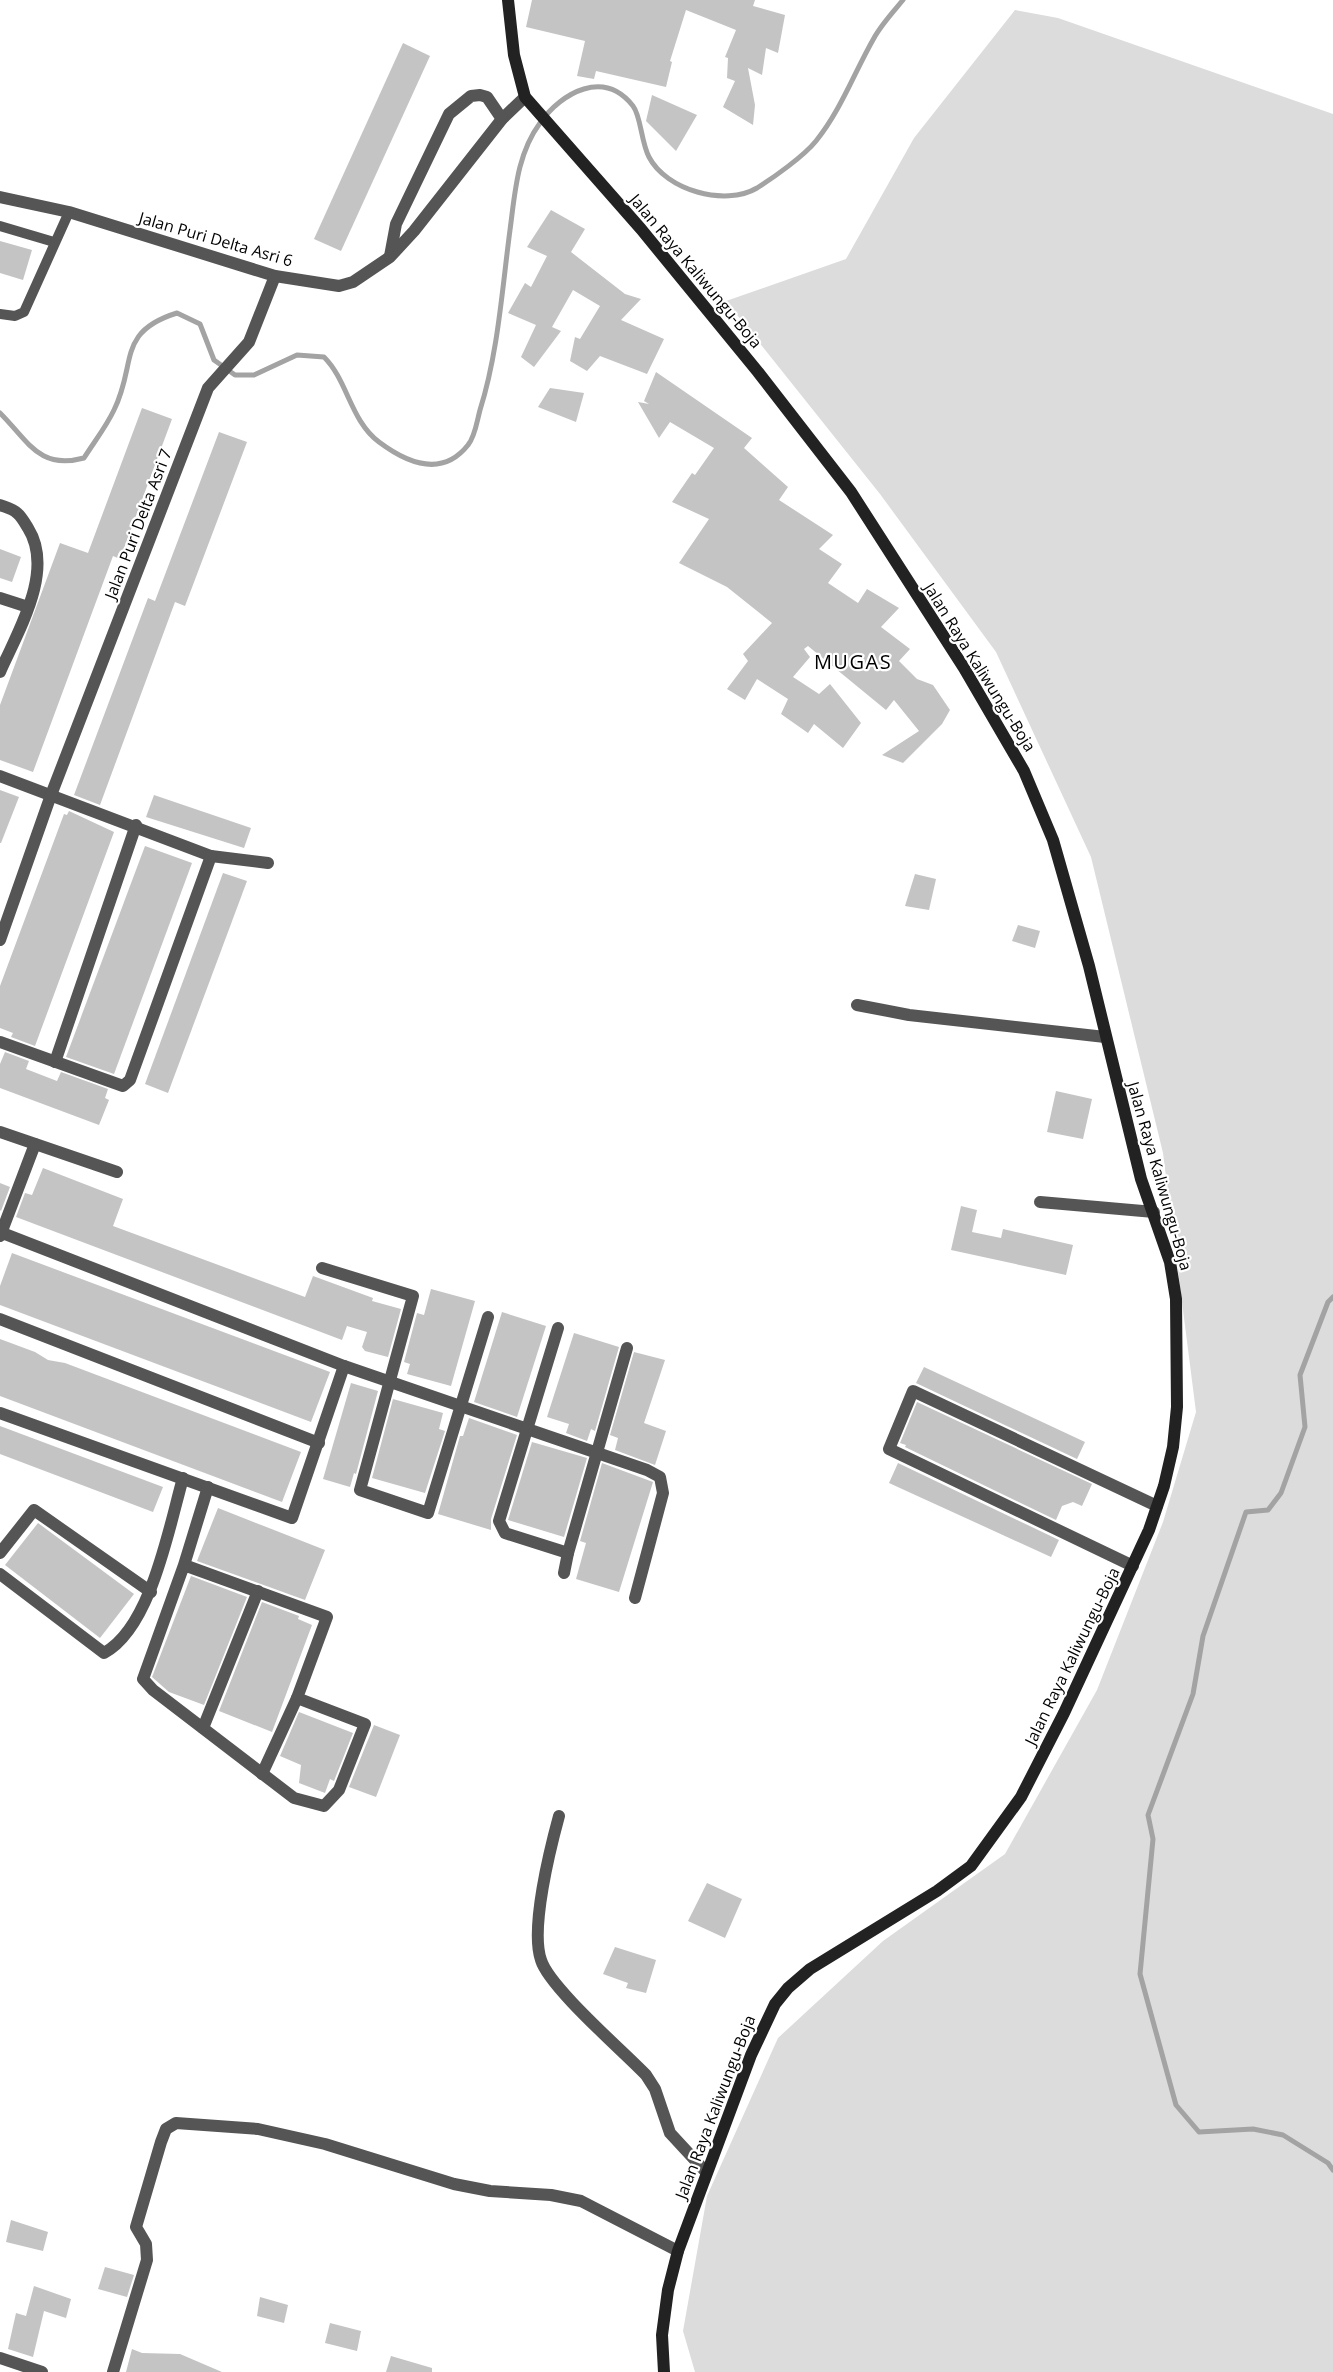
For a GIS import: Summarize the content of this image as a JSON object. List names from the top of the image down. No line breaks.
{"streets":{"main road":["Jalan Raya Kaliwungu-Boja"],"street":["Jalan Puri Delta Asri 6","Jalan Puri Delta Asri 7"]},"crossings":[["Jalan Puri Delta Asri 6","Jalan Raya Kaliwungu-Boja"],["Jalan Puri Delta Asri 6","Jalan Puri Delta Asri 7"]],"districts":["MUGAS"]}
